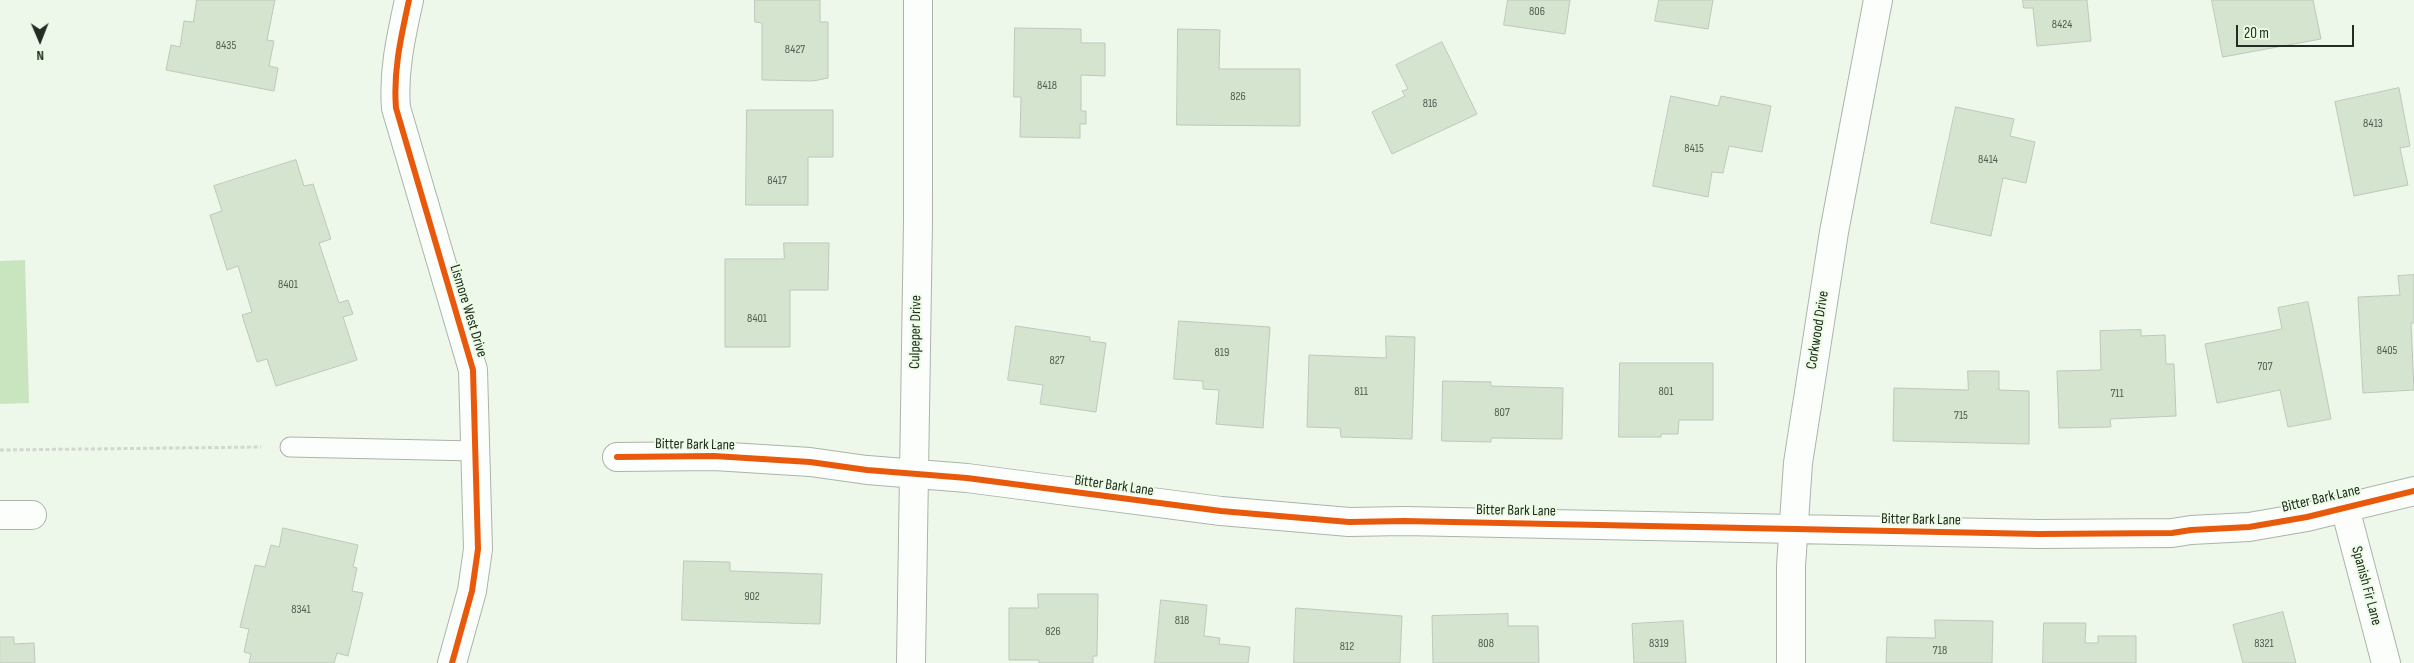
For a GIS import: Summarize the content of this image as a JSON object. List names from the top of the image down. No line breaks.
{"streets":{"street":["Lismore West Drive","Corkwood Drive","Culpeper Drive","Bitter Bark Lane","Spanish Fir Lane"]},"crossings":[["Corkwood Drive","Bitter Bark Lane"],["Culpeper Drive","Bitter Bark Lane"],["Bitter Bark Lane","Spanish Fir Lane"]],"house_numbers":["806","8424","8435","8427","8418","826","816","8413","8415","8414","8417","8401","8401","8405","819","827","707","811","801","711","807","715","902","8341","818","826","808","8319","8321","812","718"],"scale_bar":"20 m","north":"bottom"}
